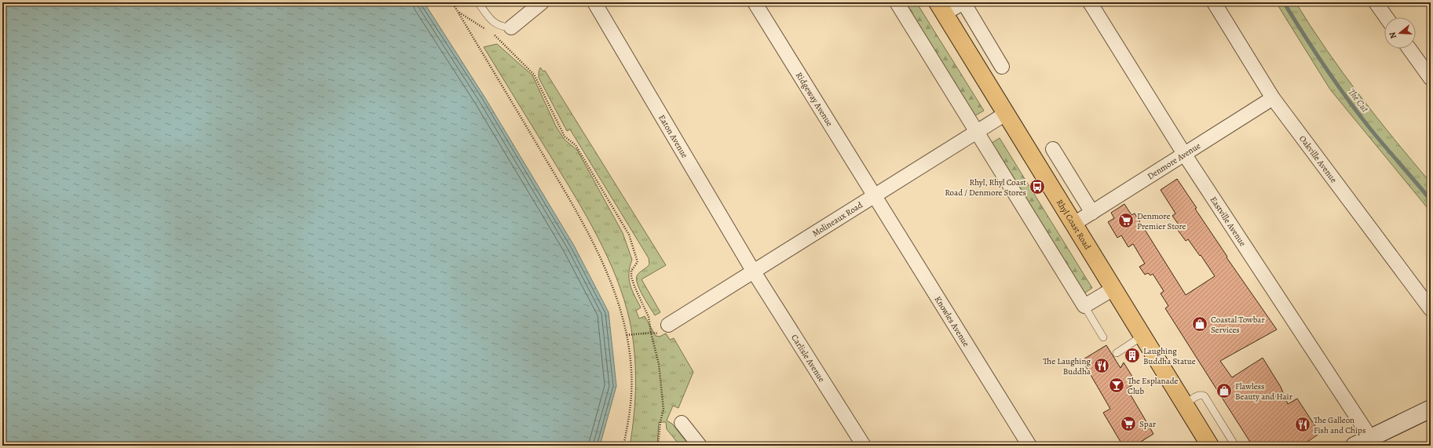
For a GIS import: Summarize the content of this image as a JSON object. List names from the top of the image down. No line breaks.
{"streets":{"main road":["Rhyl Coast Road"],"street":["Ridgeway Avenue","Eaton Avenue","Oakville Avenue","Denmore Avenue","Molineaux Road","Eastville Avenue","Knowles Avenue","Carlisle Avenue"]},"crossings":[["Ridgeway Avenue","Molineaux Road"],["Ridgeway Avenue","Knowles Avenue"],["Eaton Avenue","Molineaux Road"],["Eaton Avenue","Carlisle Avenue"],["Oakville Avenue","Denmore Avenue"],["Denmore Avenue","Eastville Avenue"],["Denmore Avenue","Rhyl Coast Road"],["Molineaux Road","Rhyl Coast Road"],["Molineaux Road","Knowles Avenue"],["Molineaux Road","Carlisle Avenue"]],"water":["The Cut"],"places":{"bus stop":["Rhyl, Rhyl Coast Road / Denmore Stores"],"supermarket":["Denmore Premier Store","Spar"],"shop":["Coastal Towbar Services","Flawless Beauty and Hair"],"building":["Laughing Buddha Statue"],"restaurant":["The Laughing Buddha","The Galleon Fish and Chips"],"bar":["The Esplanade Club"]},"north":"left"}
